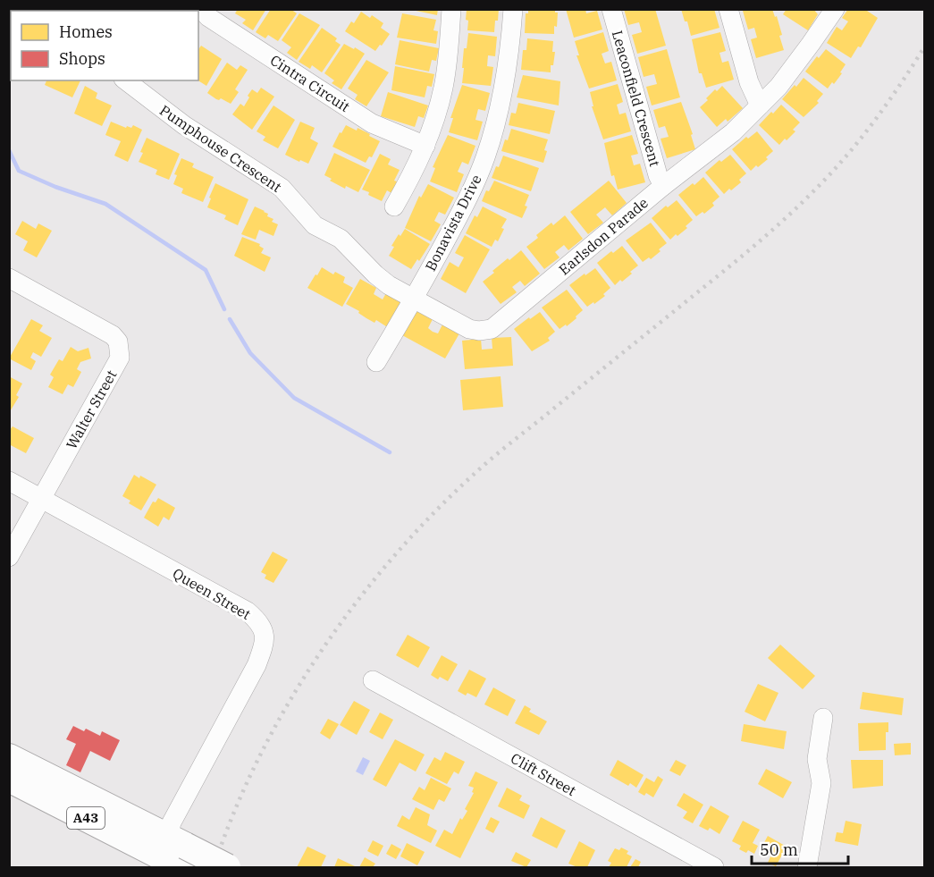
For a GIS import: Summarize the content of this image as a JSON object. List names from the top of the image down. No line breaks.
{"streets":{"highway":["A43"],"street":["Cintra Circuit","Leaconfield Crescent","Pumphouse Crescent","Bonavista Drive","Earlsdon Parade","Walter Street","Queen Street","Clift Street"]},"crossings":[["Leaconfield Crescent","Earlsdon Parade"],["Pumphouse Crescent","Earlsdon Parade"],["Bonavista Drive","Earlsdon Parade"],["Walter Street","Queen Street"],["Queen Street","A43"]],"legend":["Homes","Shops"],"scale_bar":"50 m"}
